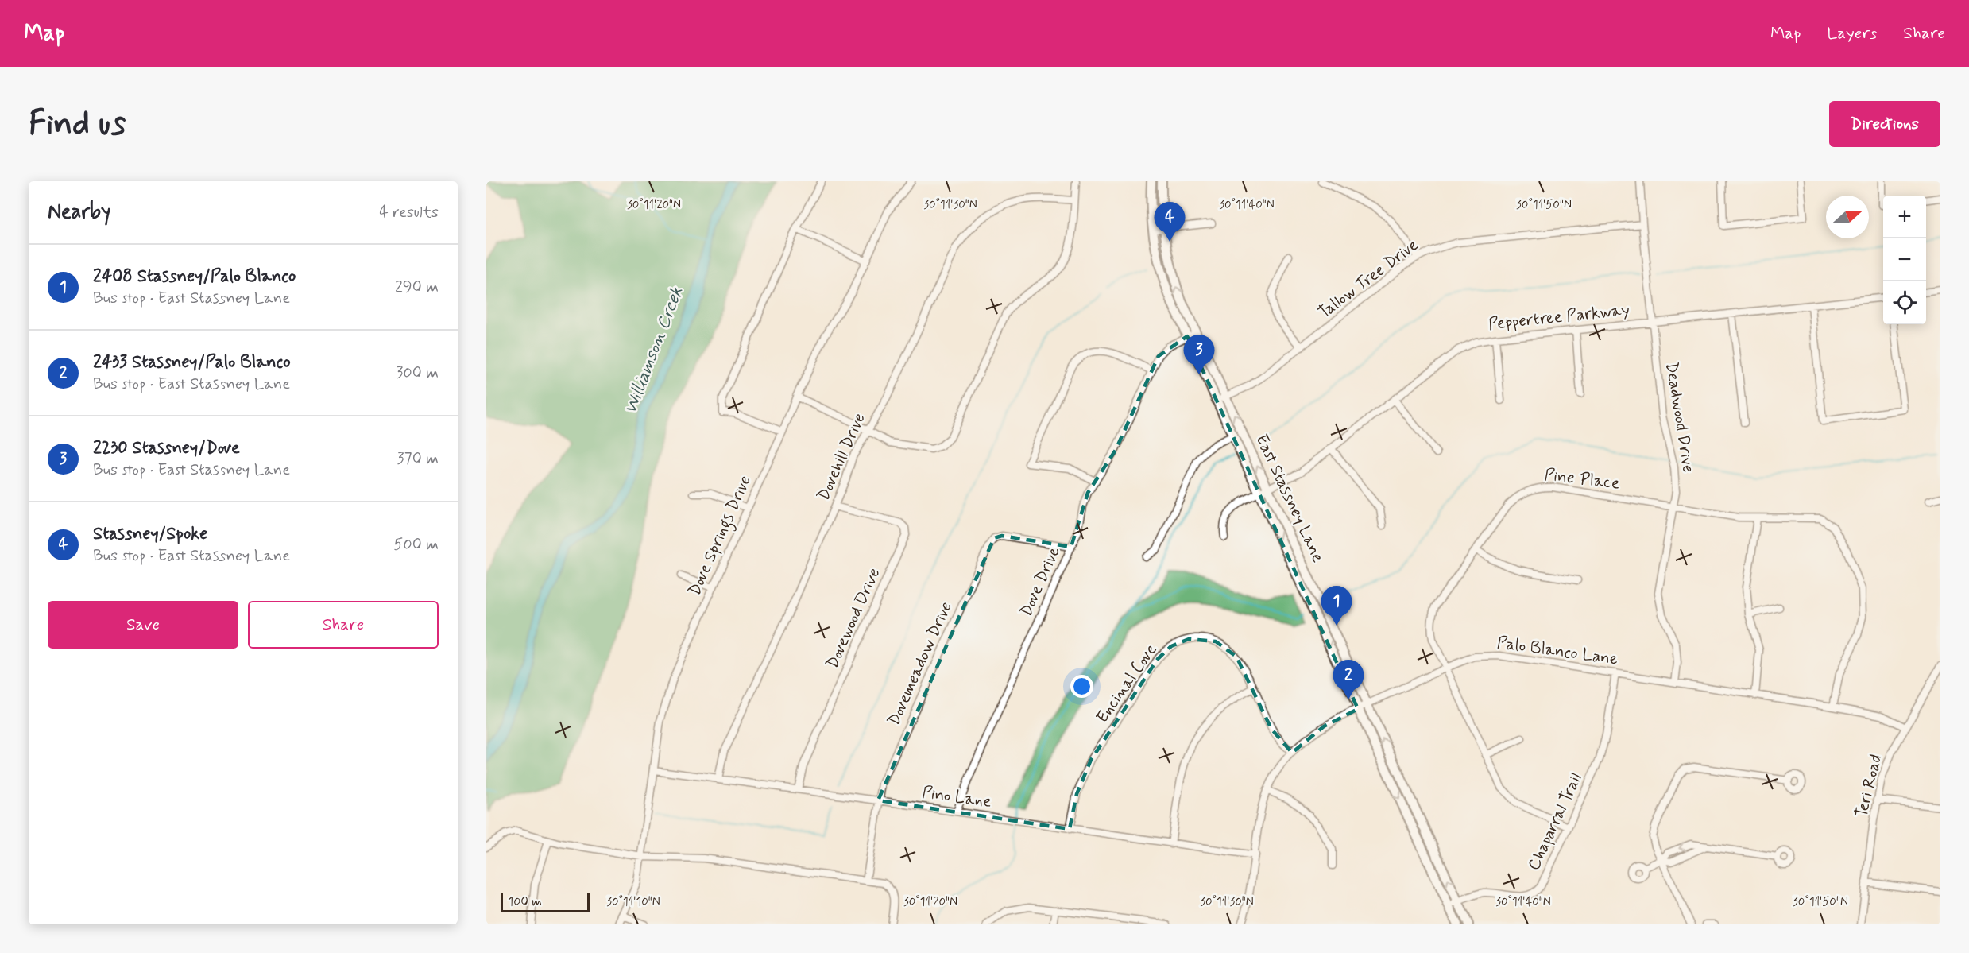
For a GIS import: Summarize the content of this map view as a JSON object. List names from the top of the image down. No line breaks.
{"streets":{"main road":["East Stassney Lane"],"street":["Tallow Tree Drive","Peppertree Parkway","Deadwood Drive","Dovehill Drive","Pine Place","Dove Springs Drive","Dove Drive","Dovewood Drive","Palo Blanco Lane","Dovemeadow Drive","Encinal Cove","Teri Road","Pino Lane","Chaparral Trail"]},"crossings":[["Tallow Tree Drive","Deadwood Drive"],["Tallow Tree Drive","East Stassney Lane"],["Peppertree Parkway","Deadwood Drive"],["Peppertree Parkway","East Stassney Lane"],["Deadwood Drive","Pine Place"],["Deadwood Drive","Palo Blanco Lane"],["Dovehill Drive","Dovewood Drive"],["Dovehill Drive","Pino Lane"],["Pine Place","Palo Blanco Lane"],["Pine Place","Chaparral Trail"],["East Stassney Lane","Dove Drive"],["East Stassney Lane","Palo Blanco Lane"],["East Stassney Lane","Chaparral Trail"],["Dove Springs Drive","Pino Lane"],["Dove Drive","Dovemeadow Drive"],["Dove Drive","Pino Lane"],["Dovewood Drive","Pino Lane"],["Palo Blanco Lane","Encinal Cove"],["Palo Blanco Lane","Teri Road"],["Palo Blanco Lane","Pino Lane"],["Palo Blanco Lane","Chaparral Trail"],["Dovemeadow Drive","Pino Lane"],["Encinal Cove","Pino Lane"]],"water":["Williamson Creek"],"scale_bar":"100 m","north":"right","page":{"header":"Map","nav":["Map","Layers","Share"],"buttons":["Directions",["Save","Share"]],"title":"Find us","heading":["Nearby","4 results"],"map_buttons":["+","−"],"pins":["4","3","1","2"],"list":[{"mark":"1","name":"2408 Stassney/Palo Blanco","note":"Bus stop · East Stassney Lane","value":"290 m"},{"mark":"2","name":"2433 Stassney/Palo Blanco","note":"Bus stop · East Stassney Lane","value":"300 m"},{"mark":"3","name":"2230 Stassney/Dove","note":"Bus stop · East Stassney Lane","value":"370 m"},{"mark":"4","name":"Stassney/Spoke","note":"Bus stop · East Stassney Lane","value":"500 m"}],"scale":"100 m"},"coordinates":["30°11'20\"N","30°11'30\"N","30°11'40\"N","30°11'50\"N","30°11'10\"N"]}
